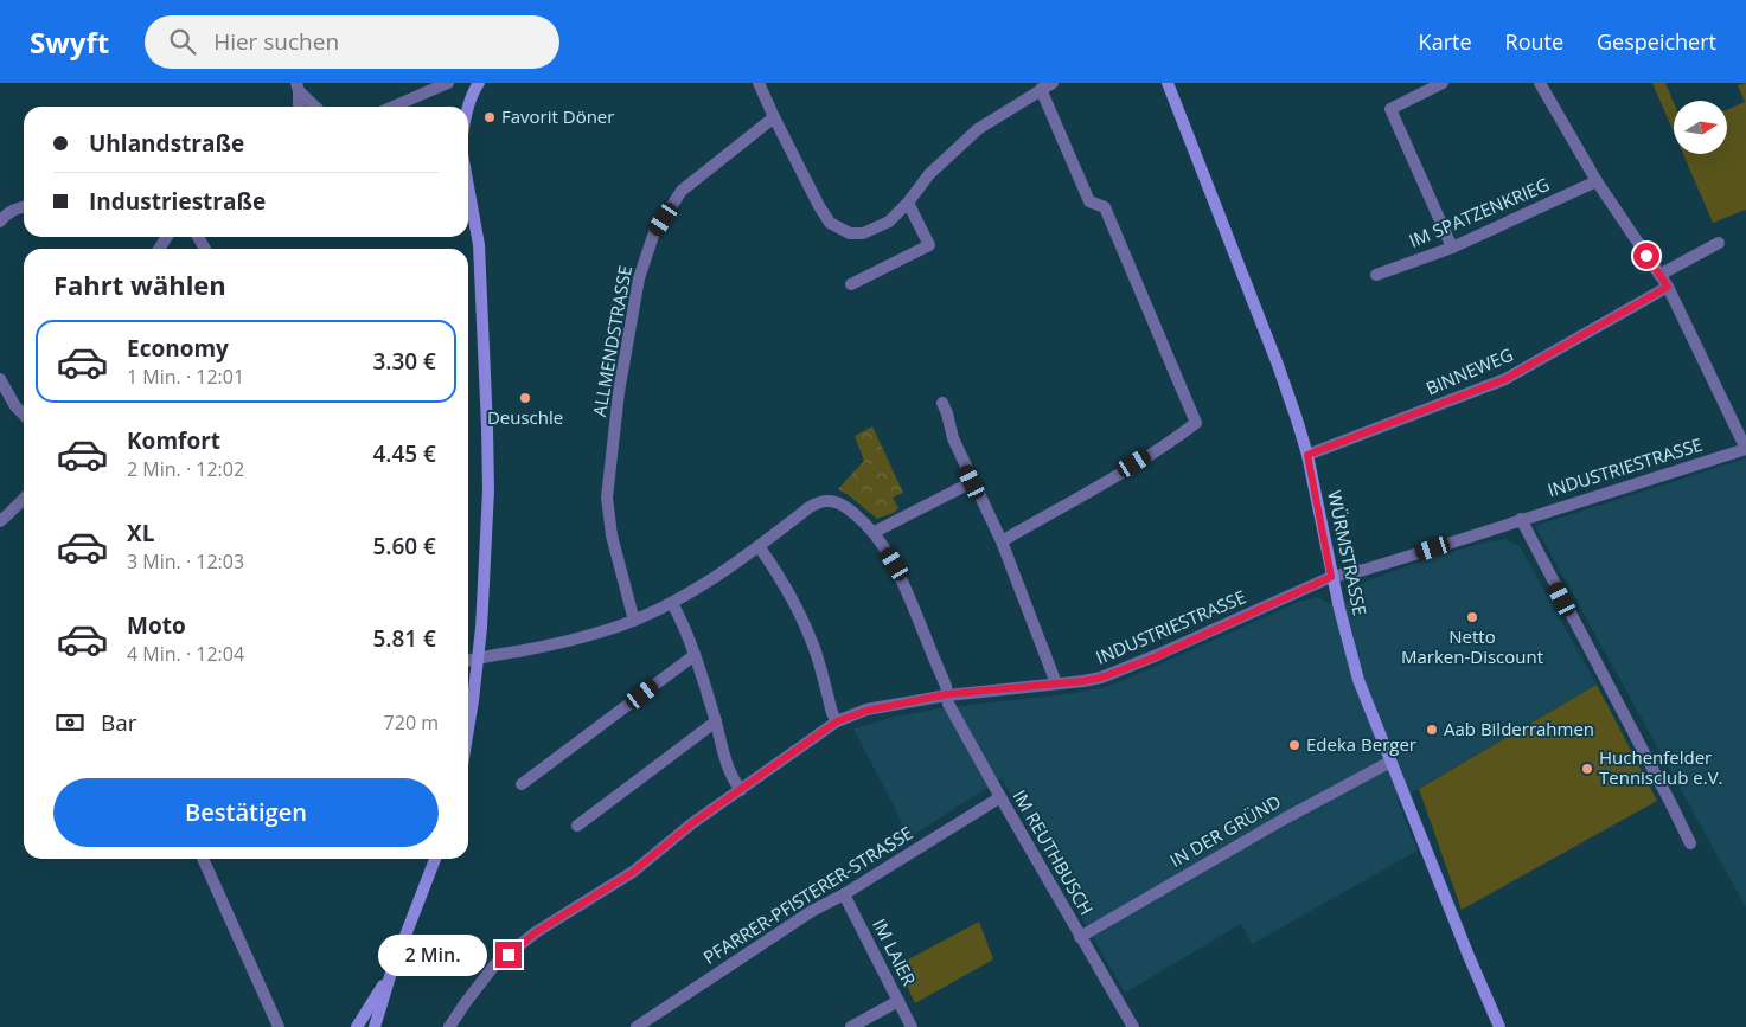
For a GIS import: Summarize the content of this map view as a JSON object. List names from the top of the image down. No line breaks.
{"streets":{"street":["IM SPATZENKRIEG","ALLMENDSTRASSE","BINNEWEG","INDUSTRIESTRASSE","WÜRMSTRASSE","IN DER GRÜND","IM REUTHBUSCH","PFARRER-PFISTERER-STRASSE","IM LAIER"]},"crossings":[["ALLMENDSTRASSE","IM REUTHBUSCH"],["BINNEWEG","WÜRMSTRASSE"],["INDUSTRIESTRASSE","WÜRMSTRASSE"],["INDUSTRIESTRASSE","IM REUTHBUSCH"],["WÜRMSTRASSE","IN DER GRÜND"],["IN DER GRÜND","IM REUTHBUSCH"],["IM REUTHBUSCH","PFARRER-PFISTERER-STRASSE"],["PFARRER-PFISTERER-STRASSE","IM LAIER"]],"places":["Favorit Döner","Deuschle","Netto Marken-Discount","Aab Bilderrahmen","Edeka Berger","Huchenfelder Tennisclub e.V."],"north":"right","page":{"header":"Swyft","search":"Hier suchen","nav":["Karte","Route","Gespeichert"],"banner":["Uhlandstraße","Industriestraße"],"heading":"Fahrt wählen","list":[{"name":"Economy","note":"1 Min. · 12:01","value":"3.30 €"},{"name":"Komfort","note":"2 Min. · 12:02","value":"4.45 €"},{"name":"XL","note":"3 Min. · 12:03","value":"5.60 €"},{"name":"Moto","note":"4 Min. · 12:04","value":"5.81 €"}],"pay":["Bar","720 m"],"buttons":"Bestätigen","bubble":"2 Min."}}
